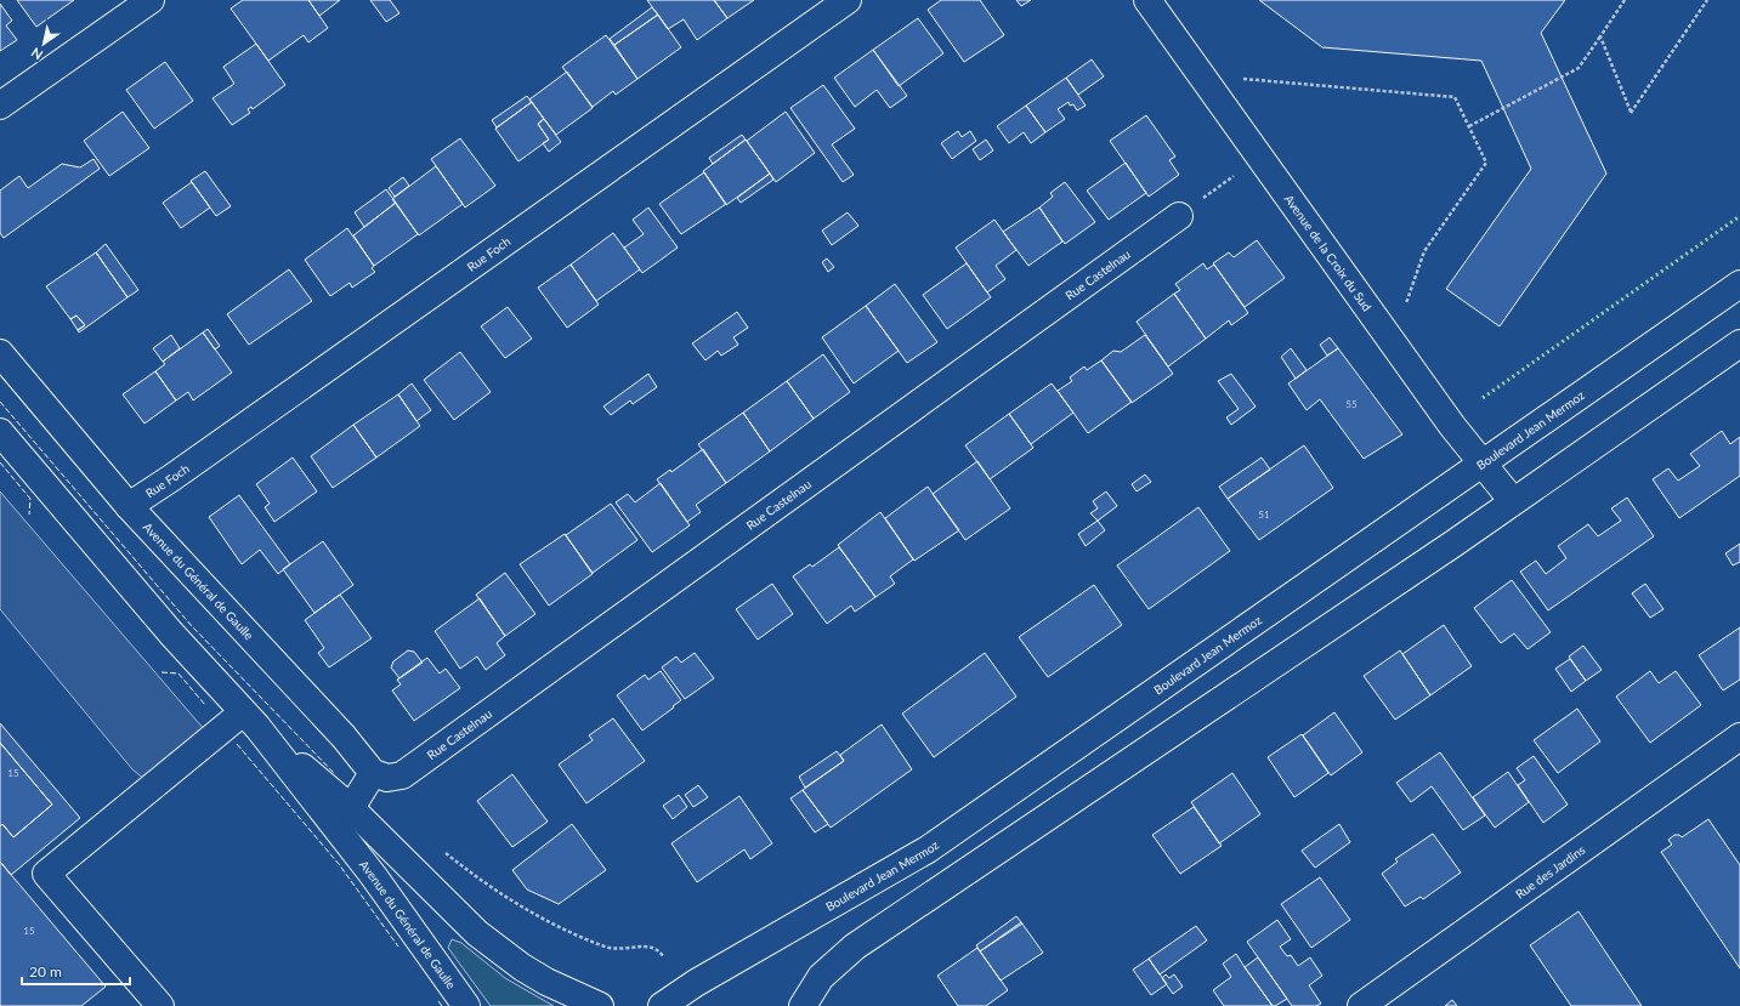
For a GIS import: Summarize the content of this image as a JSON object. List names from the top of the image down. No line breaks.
{"streets":{"street":["Avenue de la Croix du Sud","Rue Foch","Rue Castelnau","Boulevard Jean Mermoz","Avenue du Général de Gaulle","Rue des Jardins"]},"crossings":[["Avenue de la Croix du Sud","Boulevard Jean Mermoz"],["Rue Foch","Avenue du Général de Gaulle"],["Rue Castelnau","Avenue du Général de Gaulle"]],"house_numbers":["55","51","15","15"],"scale_bar":"20 m","north":"bottom left"}
